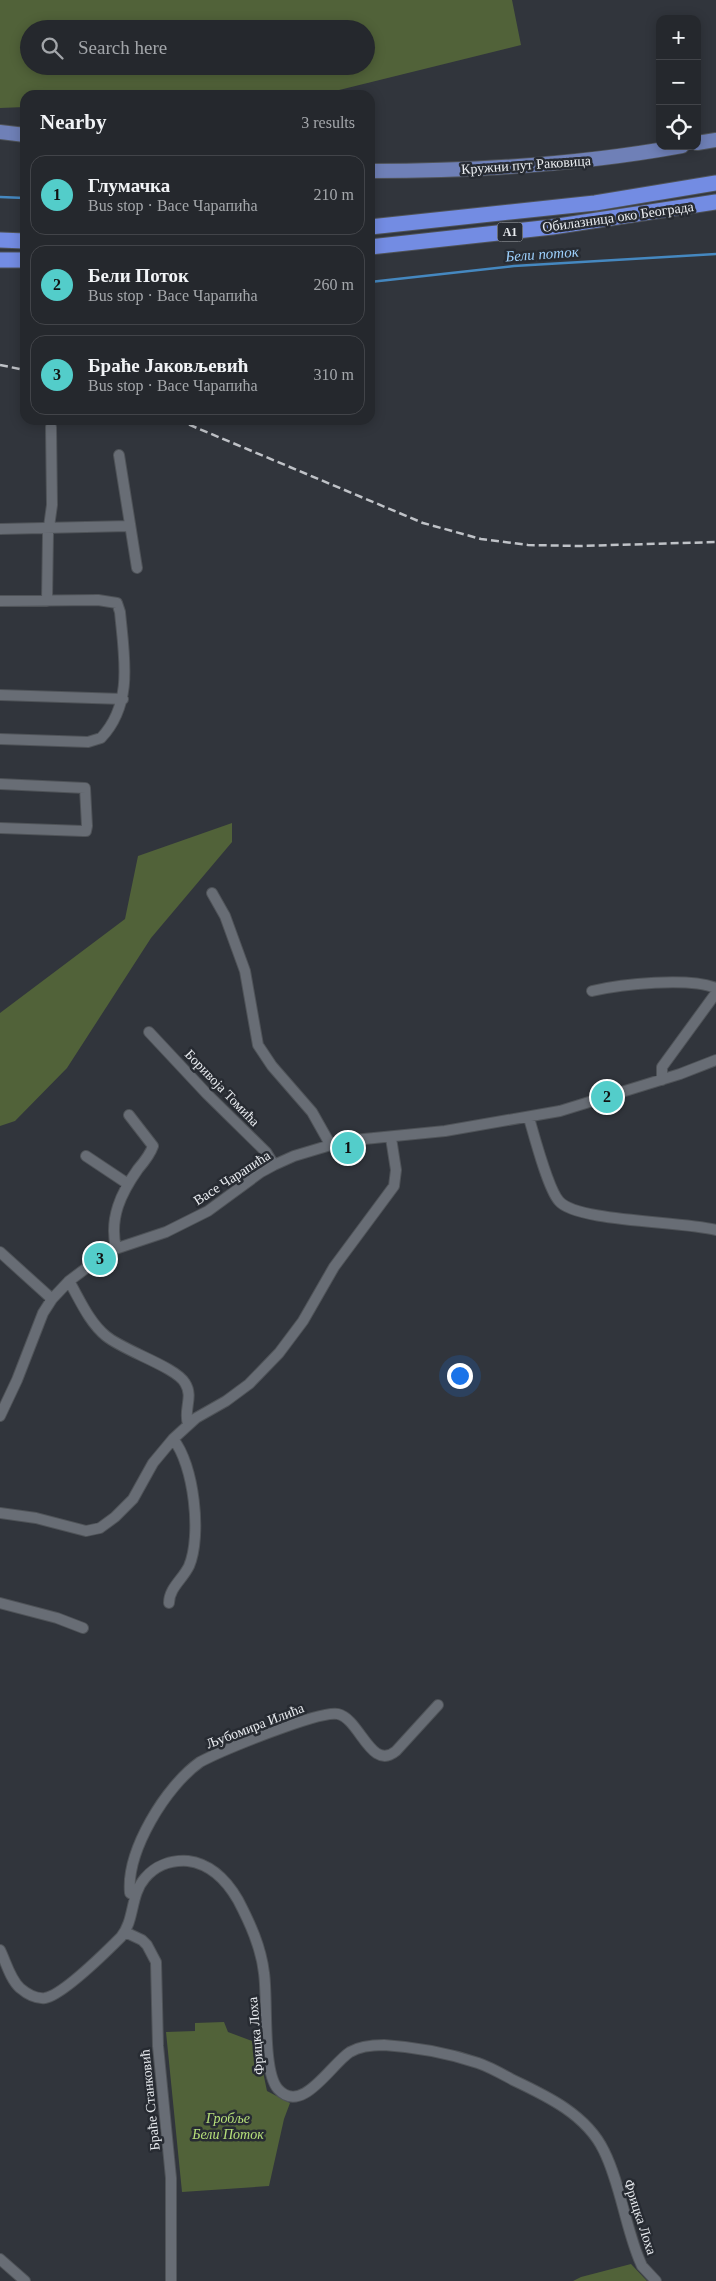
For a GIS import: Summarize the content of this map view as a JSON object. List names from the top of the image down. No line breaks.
{"streets":{"highway":["Обилазница око Београда","A1"],"main road":["Кружни пут Раковица"],"street":["Боривоја Томића","Васе Чарапића","Љубомира Илића","Фрицка Лоха","Браће Станковић"]},"crossings":[["Боривоја Томића","Васе Чарапића"],["Љубомира Илића","Фрицка Лоха"],["Фрицка Лоха","Браће Станковић"]],"water":["Бели поток"],"parks":["Гробље Бели Поток"],"page":{"map_buttons":["+","−"],"search":"Search here","heading":["Nearby","3 results"],"list":[{"mark":"1","name":"Глумачка","note":"Bus stop · Васе Чарапића","value":"210 m"},{"mark":"2","name":"Бели Поток","note":"Bus stop · Васе Чарапића","value":"260 m"},{"mark":"3","name":"Браће Јаковљевић","note":"Bus stop · Васе Чарапића","value":"310 m"}],"pins":["2","1","3"]}}
